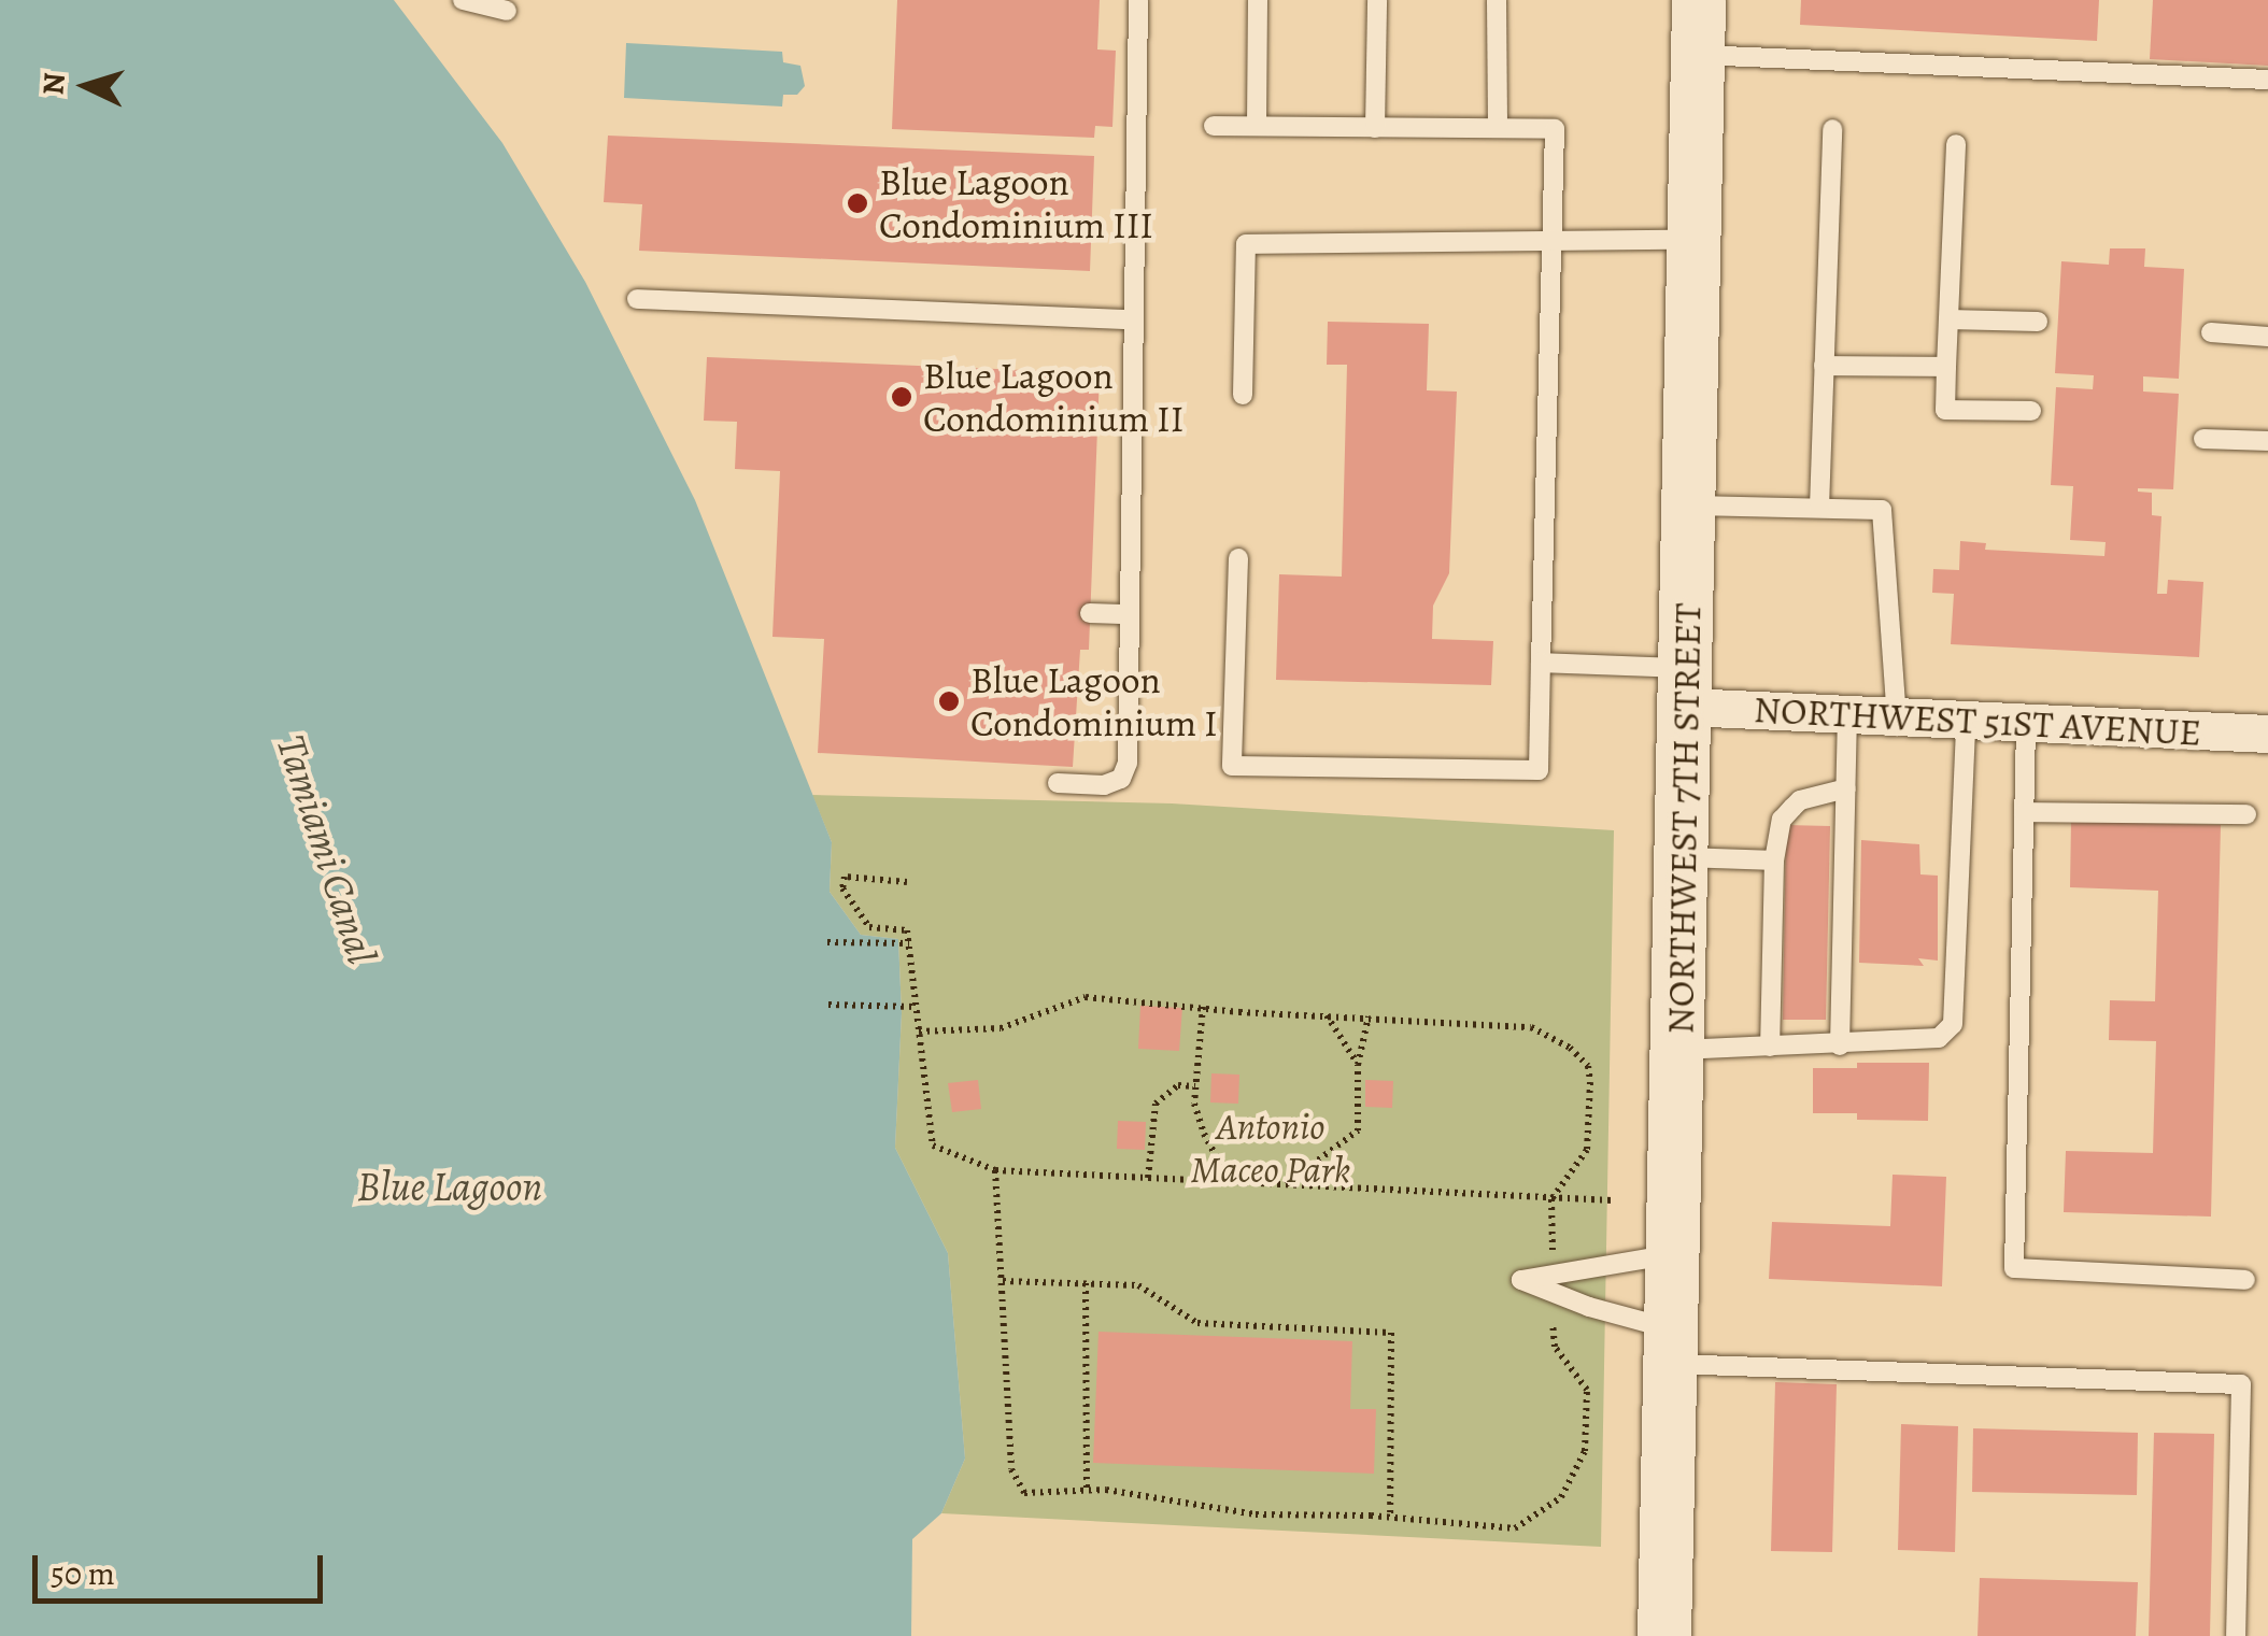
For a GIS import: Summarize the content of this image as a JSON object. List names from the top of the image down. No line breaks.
{"streets":{"main road":["NORTHWEST 7TH STREET"],"street":["NORTHWEST 51ST AVENUE"]},"crossings":[["NORTHWEST 51ST AVENUE","NORTHWEST 7TH STREET"]],"water":["Tamiami Canal","Blue Lagoon"],"parks":["Antonio Maceo Park"],"places":["Blue Lagoon Condominium III","Blue Lagoon Condominium II","Blue Lagoon Condominium I"],"scale_bar":"50 m","north":"left"}
